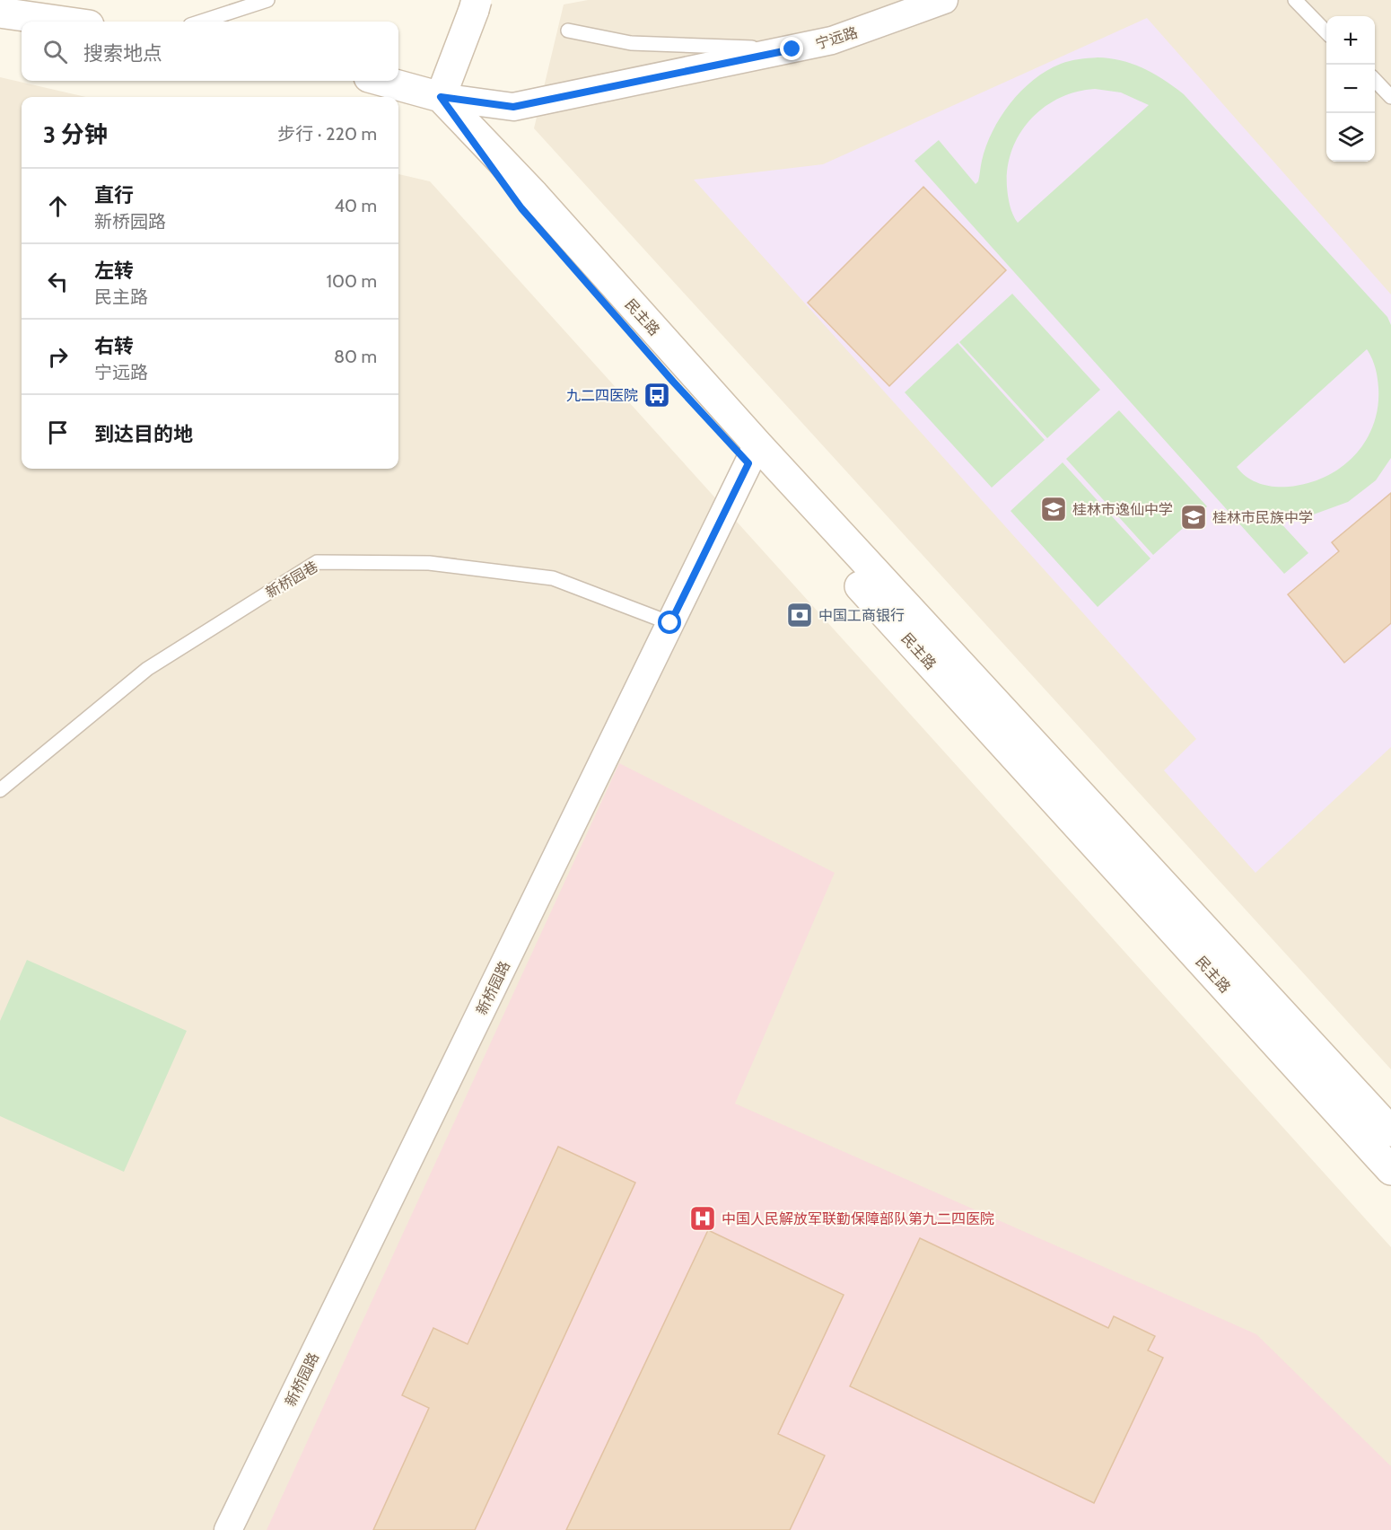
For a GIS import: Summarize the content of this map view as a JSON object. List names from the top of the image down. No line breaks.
{"streets":{"street":["宁远路","民主路","新桥园路"],"lane":["新桥园巷"]},"crossings":[["宁远路","民主路"],["民主路","新桥园路"],["新桥园巷","新桥园路"]],"places":{"bus stop":["九二四医院"],"school or university":["桂林市逸仙中学","桂林市民族中学"],"bank":["中国工商银行"],"hospital":["中国人民解放军联勤保障部队第九二四医院"]},"page":{"map_buttons":["+","−"],"search":"搜索地点","heading":["3 分钟","步行 · 220 m"],"list":[["直行","新桥园路","40 m"],["左转","民主路","100 m"],["右转","宁远路","80 m"],"到达目的地"]}}
